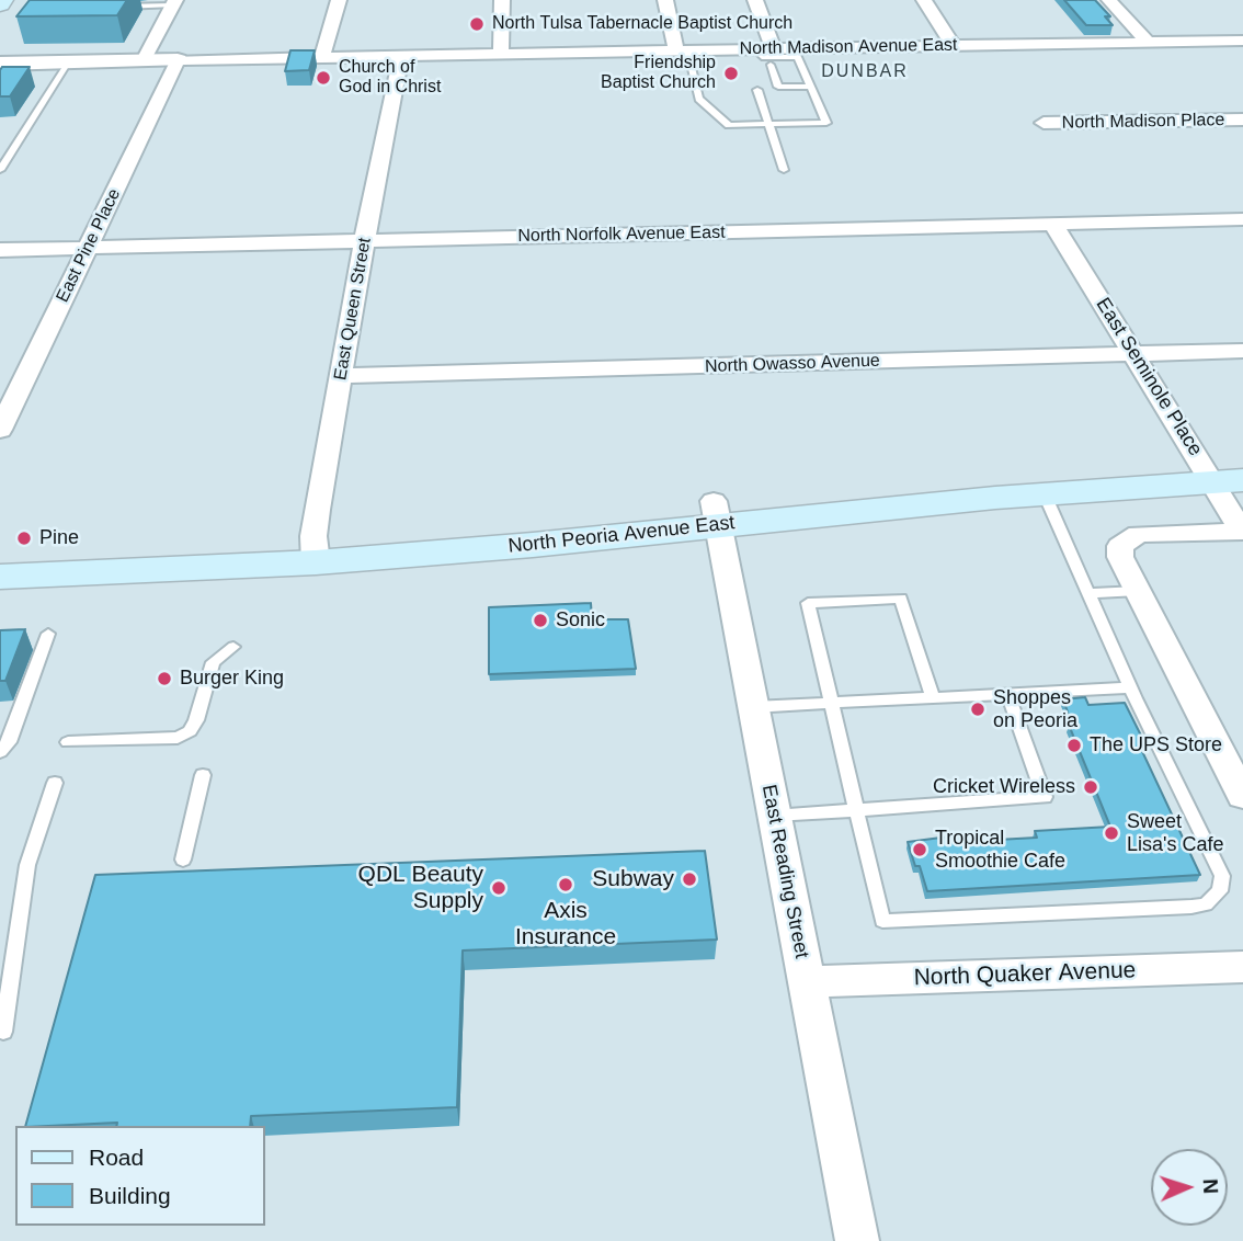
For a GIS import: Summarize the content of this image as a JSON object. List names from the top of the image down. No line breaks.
{"streets":{"main road":["North Peoria Avenue East"],"street":["North Madison Avenue East","North Madison Place","North Norfolk Avenue East","East Pine Place","East Queen Street","North Owasso Avenue","East Seminole Place","East Reading Street","North Quaker Avenue"]},"crossings":[["North Madison Avenue East","East Pine Place"],["North Madison Avenue East","East Queen Street"],["North Norfolk Avenue East","East Pine Place"],["North Norfolk Avenue East","East Queen Street"],["North Norfolk Avenue East","East Seminole Place"],["East Queen Street","North Owasso Avenue"],["East Queen Street","North Peoria Avenue East"],["North Owasso Avenue","East Seminole Place"],["East Seminole Place","North Peoria Avenue East"],["North Peoria Avenue East","East Reading Street"],["East Reading Street","North Quaker Avenue"]],"districts":["DUNBAR"],"places":["North Tulsa Tabernacle Baptist Church","Friendship Baptist Church","Church of God in Christ","Pine","Sonic","Burger King","Shoppes on Peoria","The UPS Store","Cricket Wireless","Sweet Lisa's Cafe","Tropical Smoothie Cafe","Subway","Axis Insurance","QDL Beauty Supply"],"legend":["Road","Building"],"north":"right"}
